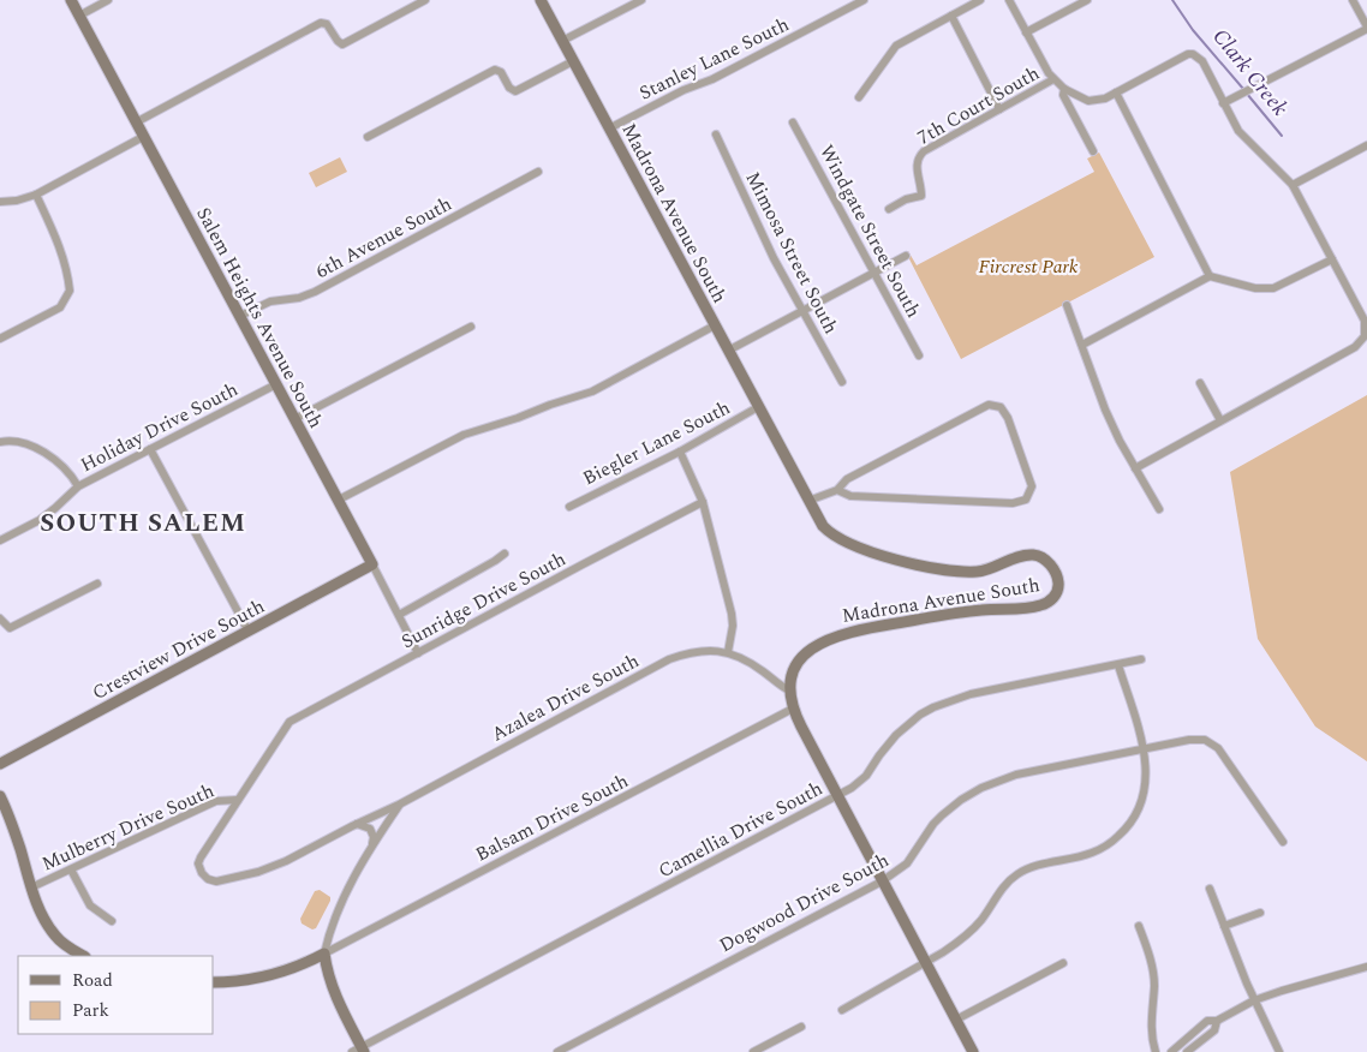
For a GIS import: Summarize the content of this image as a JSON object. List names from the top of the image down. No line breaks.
{"streets":{"main road":["Madrona Avenue South","Salem Heights Avenue South","Crestview Drive South"],"street":["Stanley Lane South","7th Court South","Windgate Street South","6th Avenue South","Mimosa Street South","Holiday Drive South","Biegler Lane South","Sunridge Drive South","Azalea Drive South","Balsam Drive South","Mulberry Drive South","Camellia Drive South","Dogwood Drive South"]},"crossings":[["Stanley Lane South","Madrona Avenue South"],["Madrona Avenue South","Biegler Lane South"],["Madrona Avenue South","Azalea Drive South"],["Madrona Avenue South","Balsam Drive South"],["Madrona Avenue South","Camellia Drive South"],["Madrona Avenue South","Dogwood Drive South"],["6th Avenue South","Salem Heights Avenue South"],["Salem Heights Avenue South","Holiday Drive South"],["Salem Heights Avenue South","Sunridge Drive South"],["Salem Heights Avenue South","Crestview Drive South"],["Sunridge Drive South","Azalea Drive South"],["Sunridge Drive South","Mulberry Drive South"]],"districts":["SOUTH SALEM"],"water":["Clark Creek"],"parks":["Fircrest Park"],"legend":["Road","Park"]}
